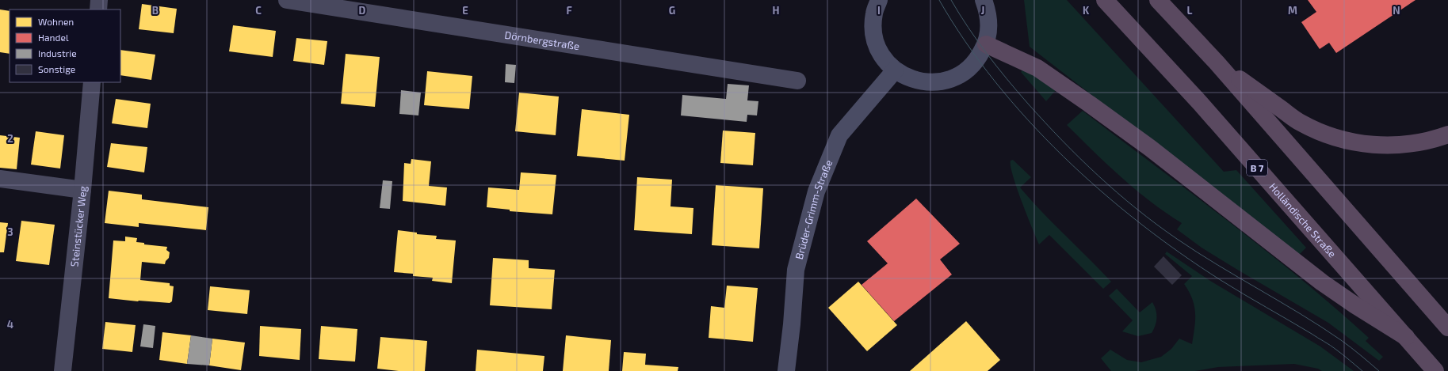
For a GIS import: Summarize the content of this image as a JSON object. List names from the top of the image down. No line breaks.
{"streets":{"highway":["B 7","Holländische Straße"],"street":["Dörnbergstraße","Brüder-Grimm-Straße","Steinstücker Weg"]},"legend":["Wohnen","Handel","Industrie","Sonstige"],"grid":{"columns":["B","C","D","E","F","G","H","I","J","K","L","M","N"],"rows":["2","3","4"]}}
